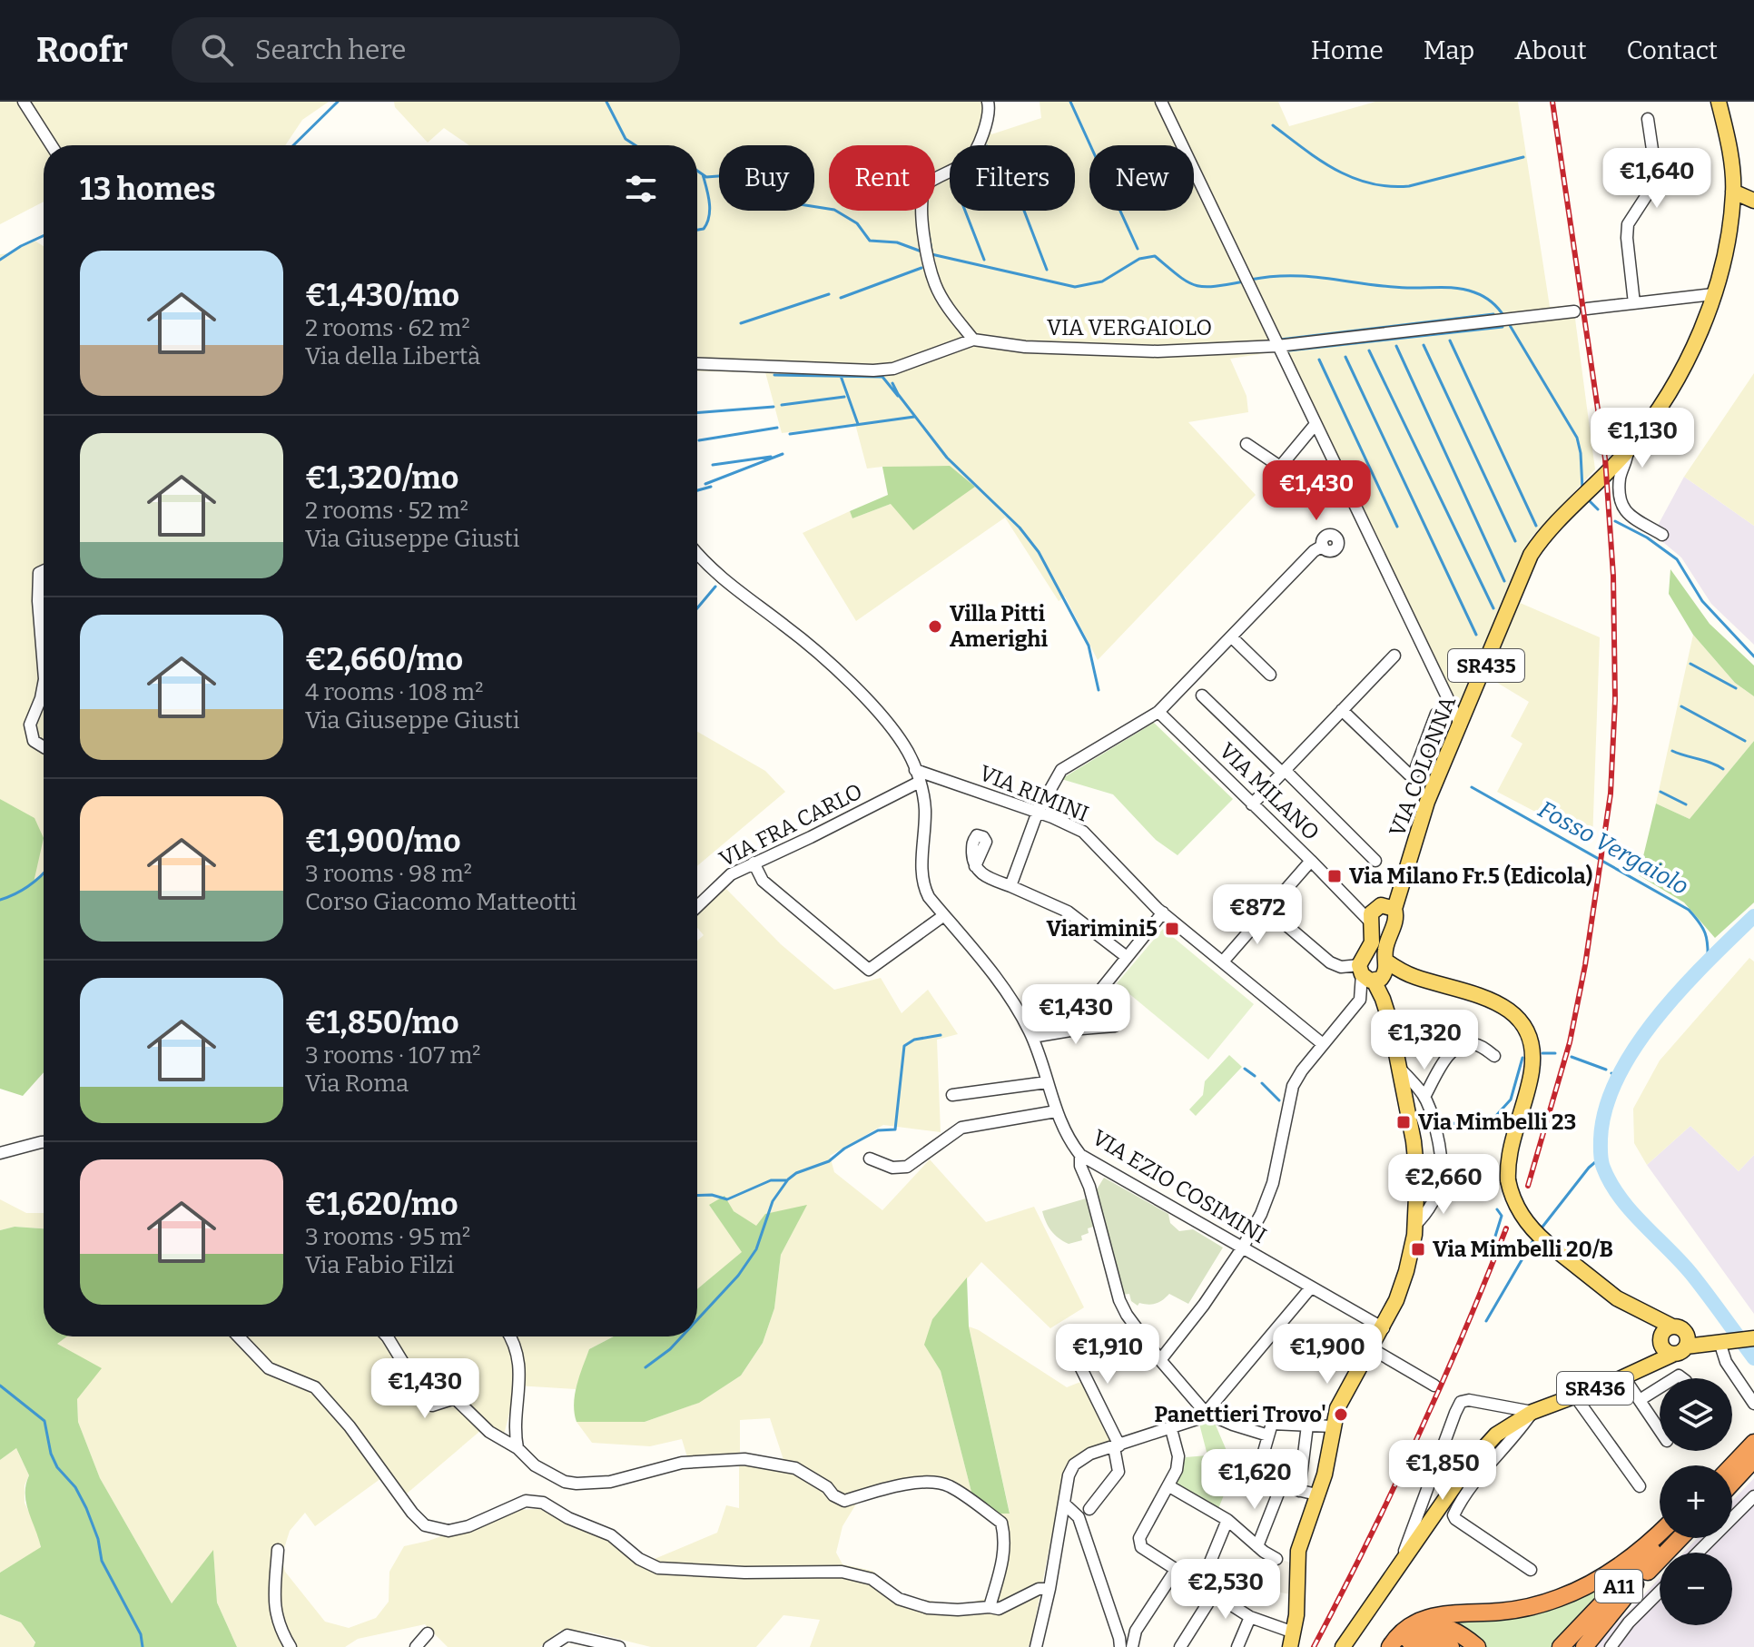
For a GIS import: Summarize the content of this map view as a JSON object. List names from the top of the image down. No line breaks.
{"streets":{"highway":["A11"],"main road":["SR435","VIA COLONNA","SR436"],"street":["VIA VERGAIOLO","VIA MILANO","VIA RIMINI","VIA FRA CARLO","VIA EZIO COSIMINI"]},"crossings":[["SR435","VIA COLONNA"],["SR435","VIA MILANO"],["SR435","VIA EZIO COSIMINI"],["VIA COLONNA","VIA MILANO"],["VIA RIMINI","VIA FRA CARLO"],["VIA RIMINI","VIA EZIO COSIMINI"],["VIA FRA CARLO","VIA EZIO COSIMINI"]],"water":["Fosso Vergaiolo"],"places":{"other":["Villa Pitti Amerighi","Panettieri Trovo'"],"transit":["Via Milano Fr.5 (Edicola)","Viarimini5","Via Mimbelli 23","Via Mimbelli 20/B"]},"page":{"header":"Roofr","search":"Search here","nav":["Home","Map","About","Contact"],"chip":["Buy","Rent","Filters","New"],"heading":"13 homes","price":["€1,640","€1,130","€1,430","€872","€1,430","€1,320","€2,660","€1,910","€1,900","€1,430","€1,850","€1,620","€2,530"],"list":[{"name":"€1,430/mo","note":"2 rooms · 62 m² · Via della Libertà"},{"name":"€1,320/mo","note":"2 rooms · 52 m² · Via Giuseppe Giusti"},{"name":"€2,660/mo","note":"4 rooms · 108 m² · Via Giuseppe Giusti"},{"name":"€1,900/mo","note":"3 rooms · 98 m² · Corso Giacomo Matteotti"},{"name":"€1,850/mo","note":"3 rooms · 107 m² · Via Roma"},{"name":"€1,620/mo","note":"3 rooms · 95 m² · Via Fabio Filzi"}],"map_buttons":["+","−"]}}
